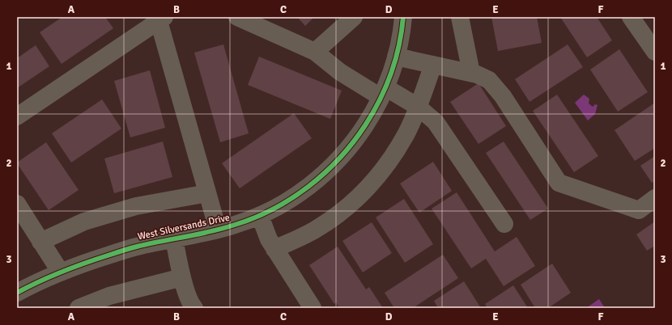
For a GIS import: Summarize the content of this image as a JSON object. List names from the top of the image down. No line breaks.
{"streets":{"street":["West Silversands Drive"]},"grid":{"columns":["A","B","C","D","E","F"],"rows":["1","2","3"]}}
